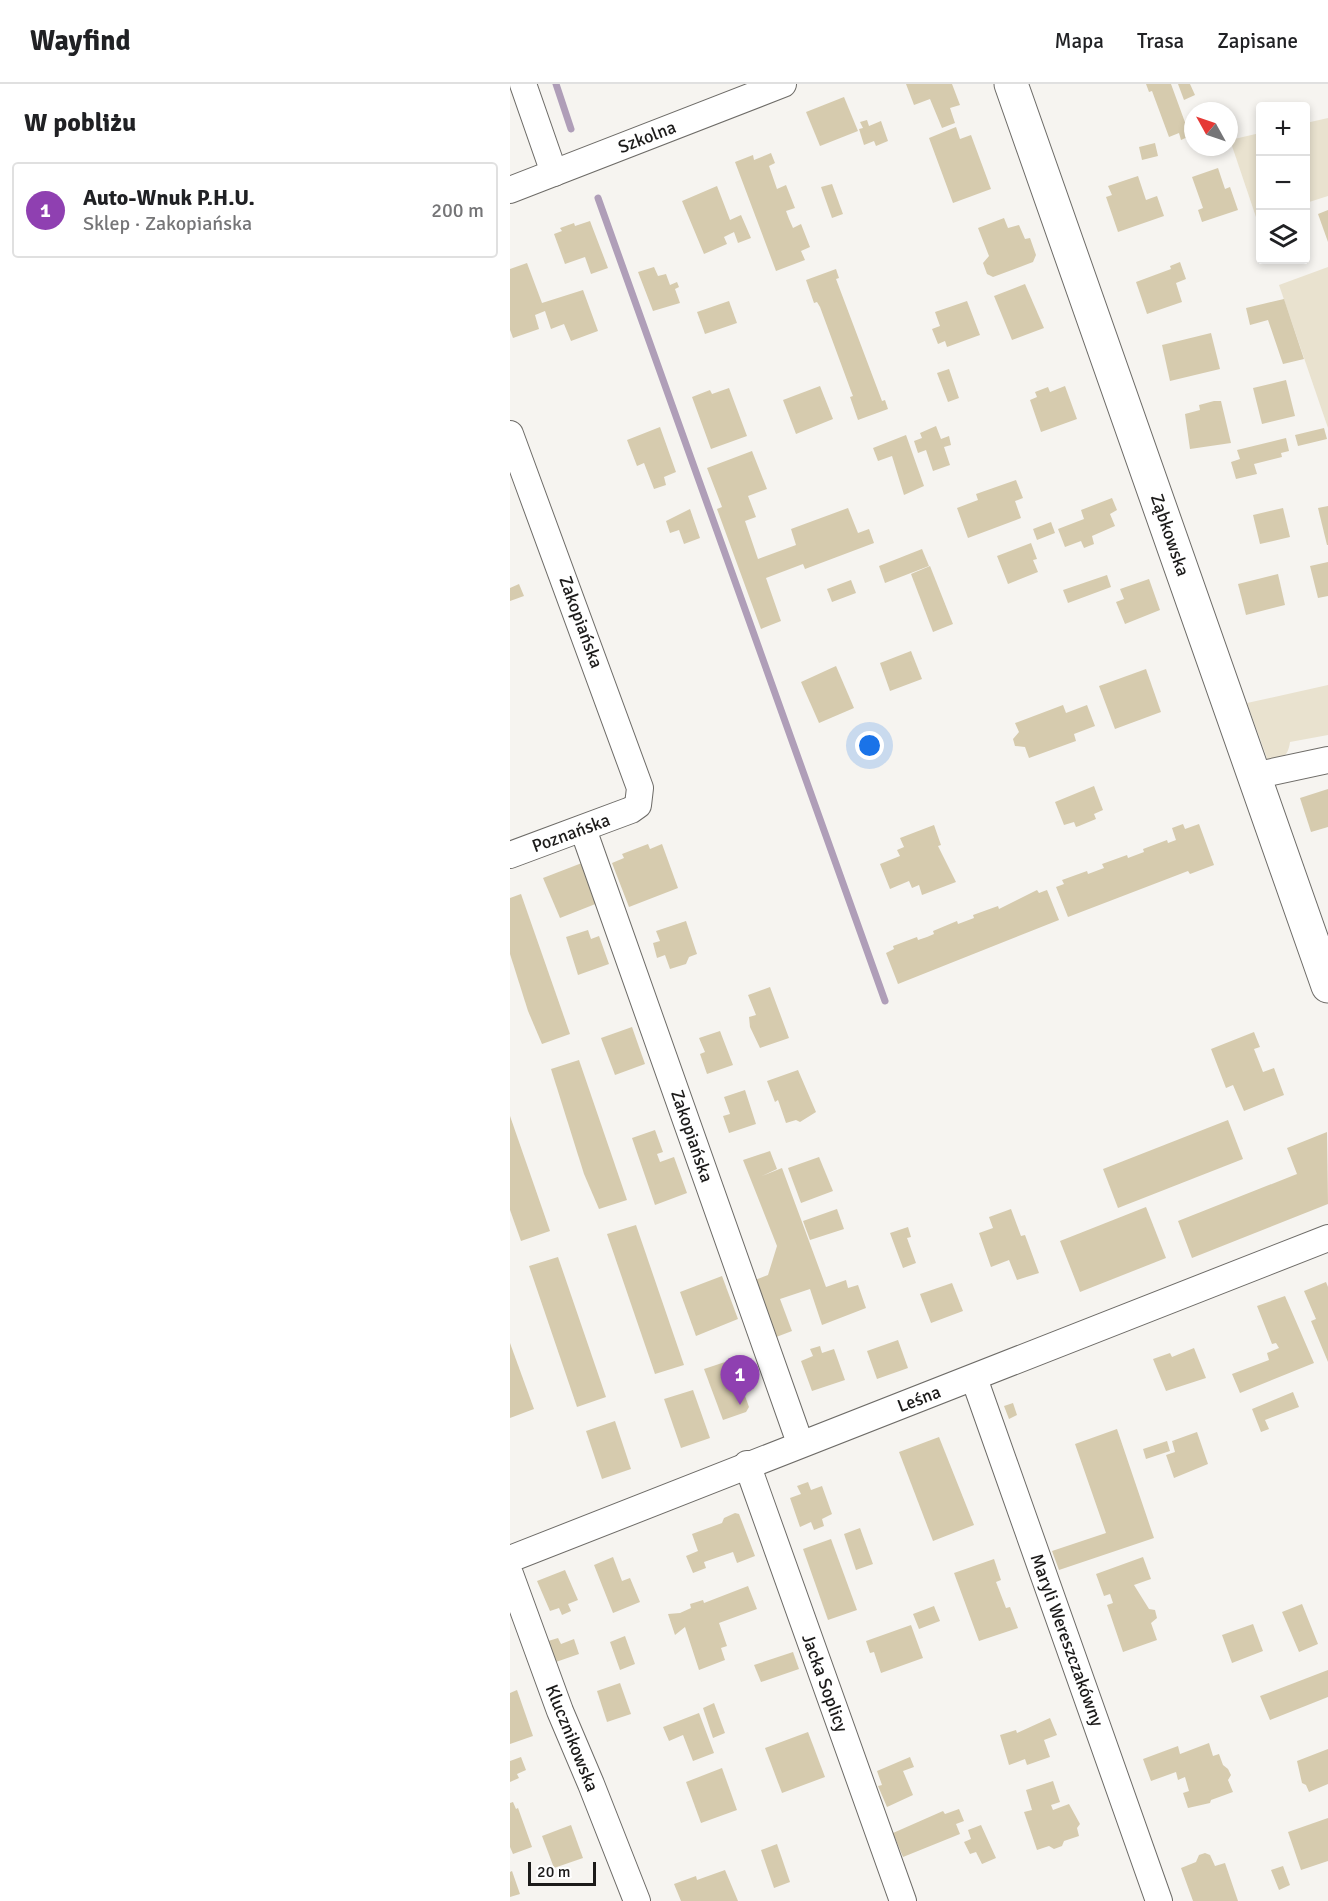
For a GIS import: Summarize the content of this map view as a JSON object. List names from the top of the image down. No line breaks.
{"streets":{"street":["Szkolna","Ząbkowska","Zakopiańska","Poznańska","Leśna","Maryli Wereszczakówny","Jacka Soplicy","Klucznikowska"]},"crossings":[["Zakopiańska","Poznańska"],["Zakopiańska","Leśna"],["Leśna","Maryli Wereszczakówny"],["Leśna","Jacka Soplicy"]],"scale_bar":"20 m","north":"top left","page":{"header":"Wayfind","nav":["Mapa","Trasa","Zapisane"],"heading":"W pobliżu","map_buttons":["+","−"],"list":[{"mark":"1","name":"Auto-Wnuk P.H.U.","note":"Sklep · Zakopiańska","value":"200 m"}],"pins":"1","scale":"20 m"}}
